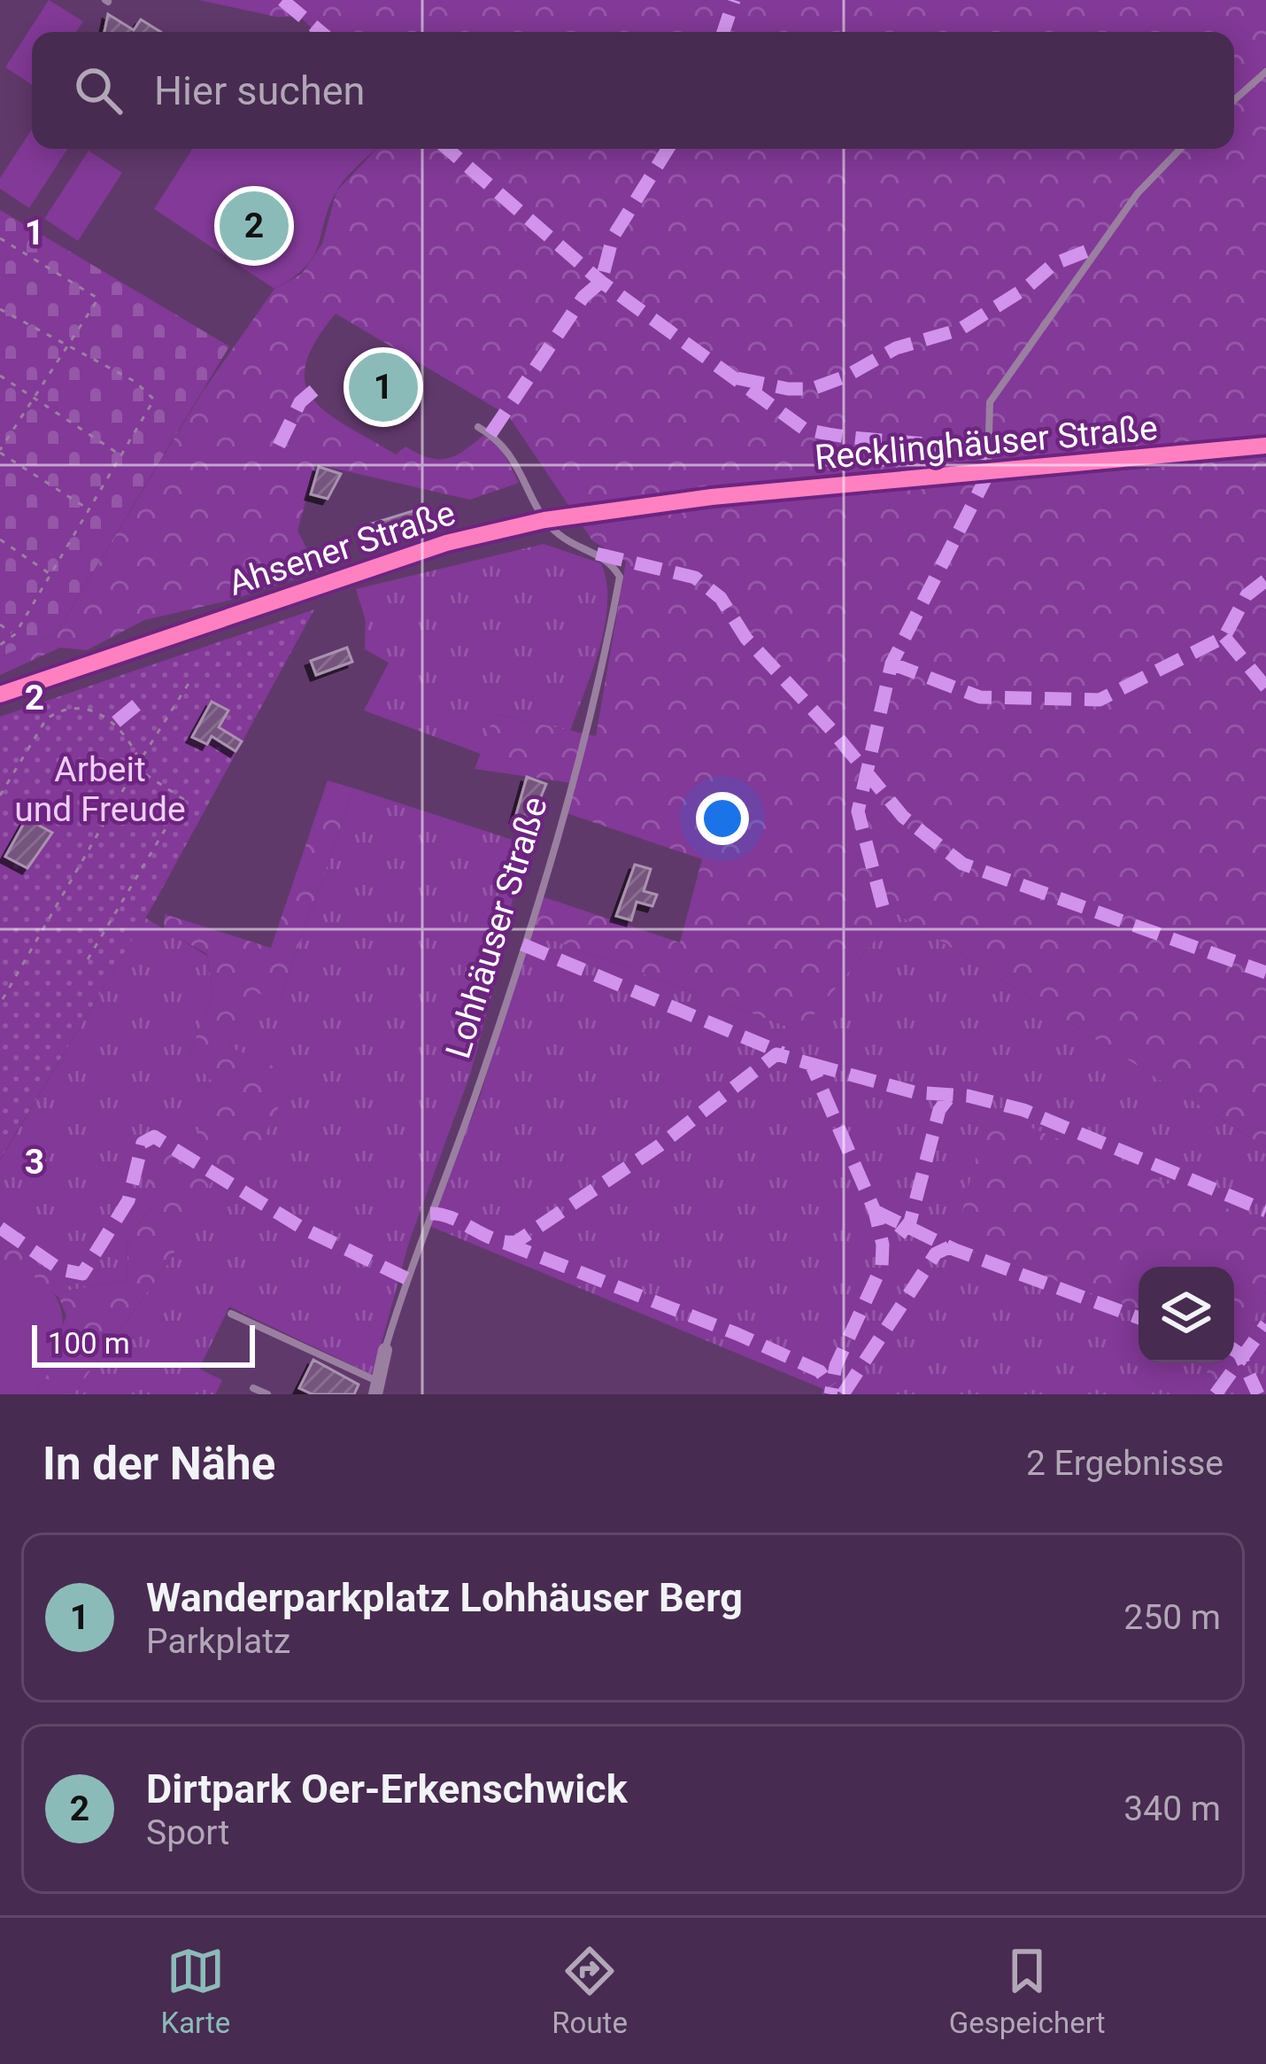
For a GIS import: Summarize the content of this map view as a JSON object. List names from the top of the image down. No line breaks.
{"streets":{"main road":["Recklinghäuser Straße","Ahsener Straße"],"street":["Lohhäuser Straße"]},"crossings":[["Recklinghäuser Straße","Ahsener Straße"],["Ahsener Straße","Lohhäuser Straße"]],"parks":["Arbeit und Freude"],"scale_bar":"100 m","page":{"search":"Hier suchen","pins":["2","1"],"scale":"100 m","heading":["In der Nähe","2 Ergebnisse"],"list":[{"mark":"1","name":"Wanderparkplatz Lohhäuser Berg","note":"Parkplatz","value":"250 m"},{"mark":"2","name":"Dirtpark Oer-Erkenschwick","note":"Sport","value":"340 m"}],"nav":["Karte","Route","Gespeichert"]},"grid":{"rows":["1","2","3"]}}
